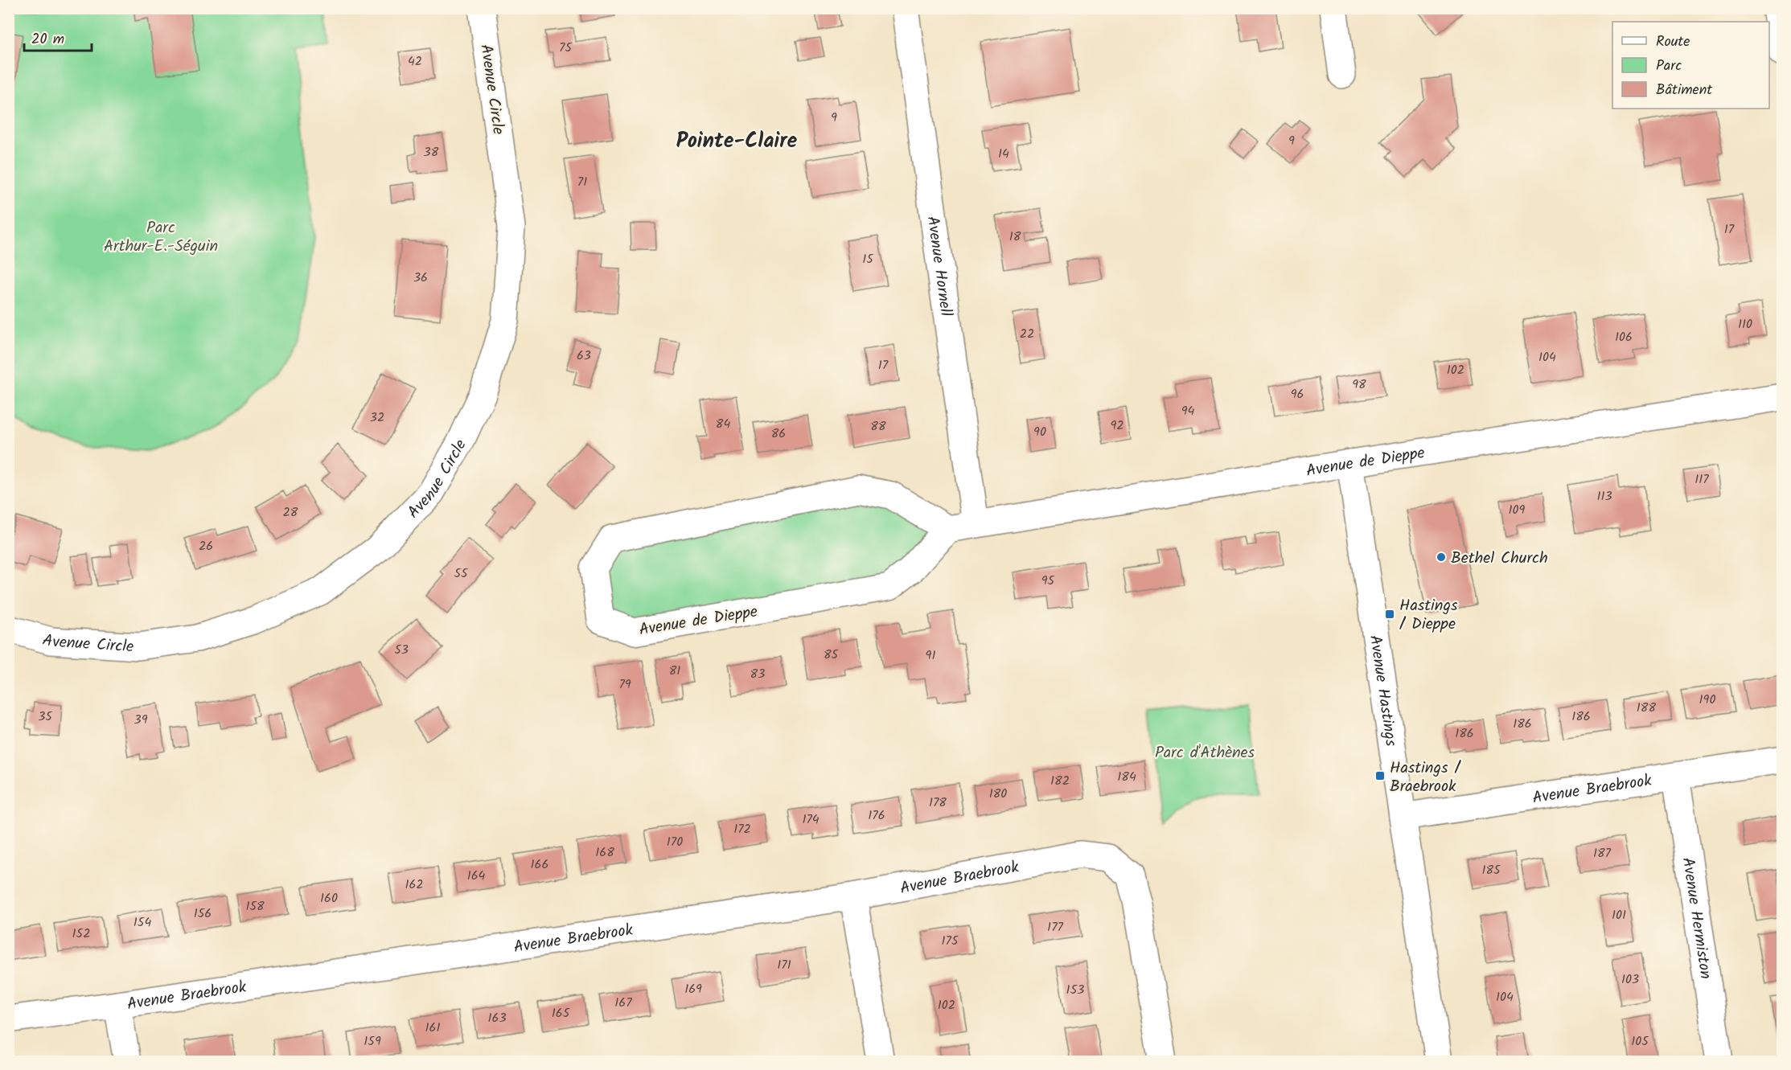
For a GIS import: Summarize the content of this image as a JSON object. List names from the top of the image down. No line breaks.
{"streets":{"street":["Avenue Circle","Avenue Hornell","Avenue de Dieppe","Avenue Hastings","Avenue Braebrook","Avenue Hermiston"]},"crossings":[["Avenue Hornell","Avenue de Dieppe"],["Avenue de Dieppe","Avenue Hastings"],["Avenue Hastings","Avenue Braebrook"],["Avenue Braebrook","Avenue Hermiston"]],"districts":["Pointe-Claire"],"parks":["Parc Arthur-E.-Séguin","Parc d'Athènes"],"places":{"other":["Bethel Church"],"transit":["Hastings / Dieppe","Hastings / Braebrook"]},"house_numbers":["75","42","9","9","38","14","71","17","18","15","36","110","22","106","63","104","17","102","98","96","94","32","84","92","88","90","86","117","113","109","28","26","55","95","53","85","91","81","83","79","190","188","35","186","39","186","186","184","182","180","178","176","174","172","170","168","187","166","185","164","162","160","158","156","101","154","177","152","175","171","103","169","153","104","167","102","165","163","161","159","105"],"legend":["Route","Parc","Bâtiment"],"scale_bar":"20 m"}
